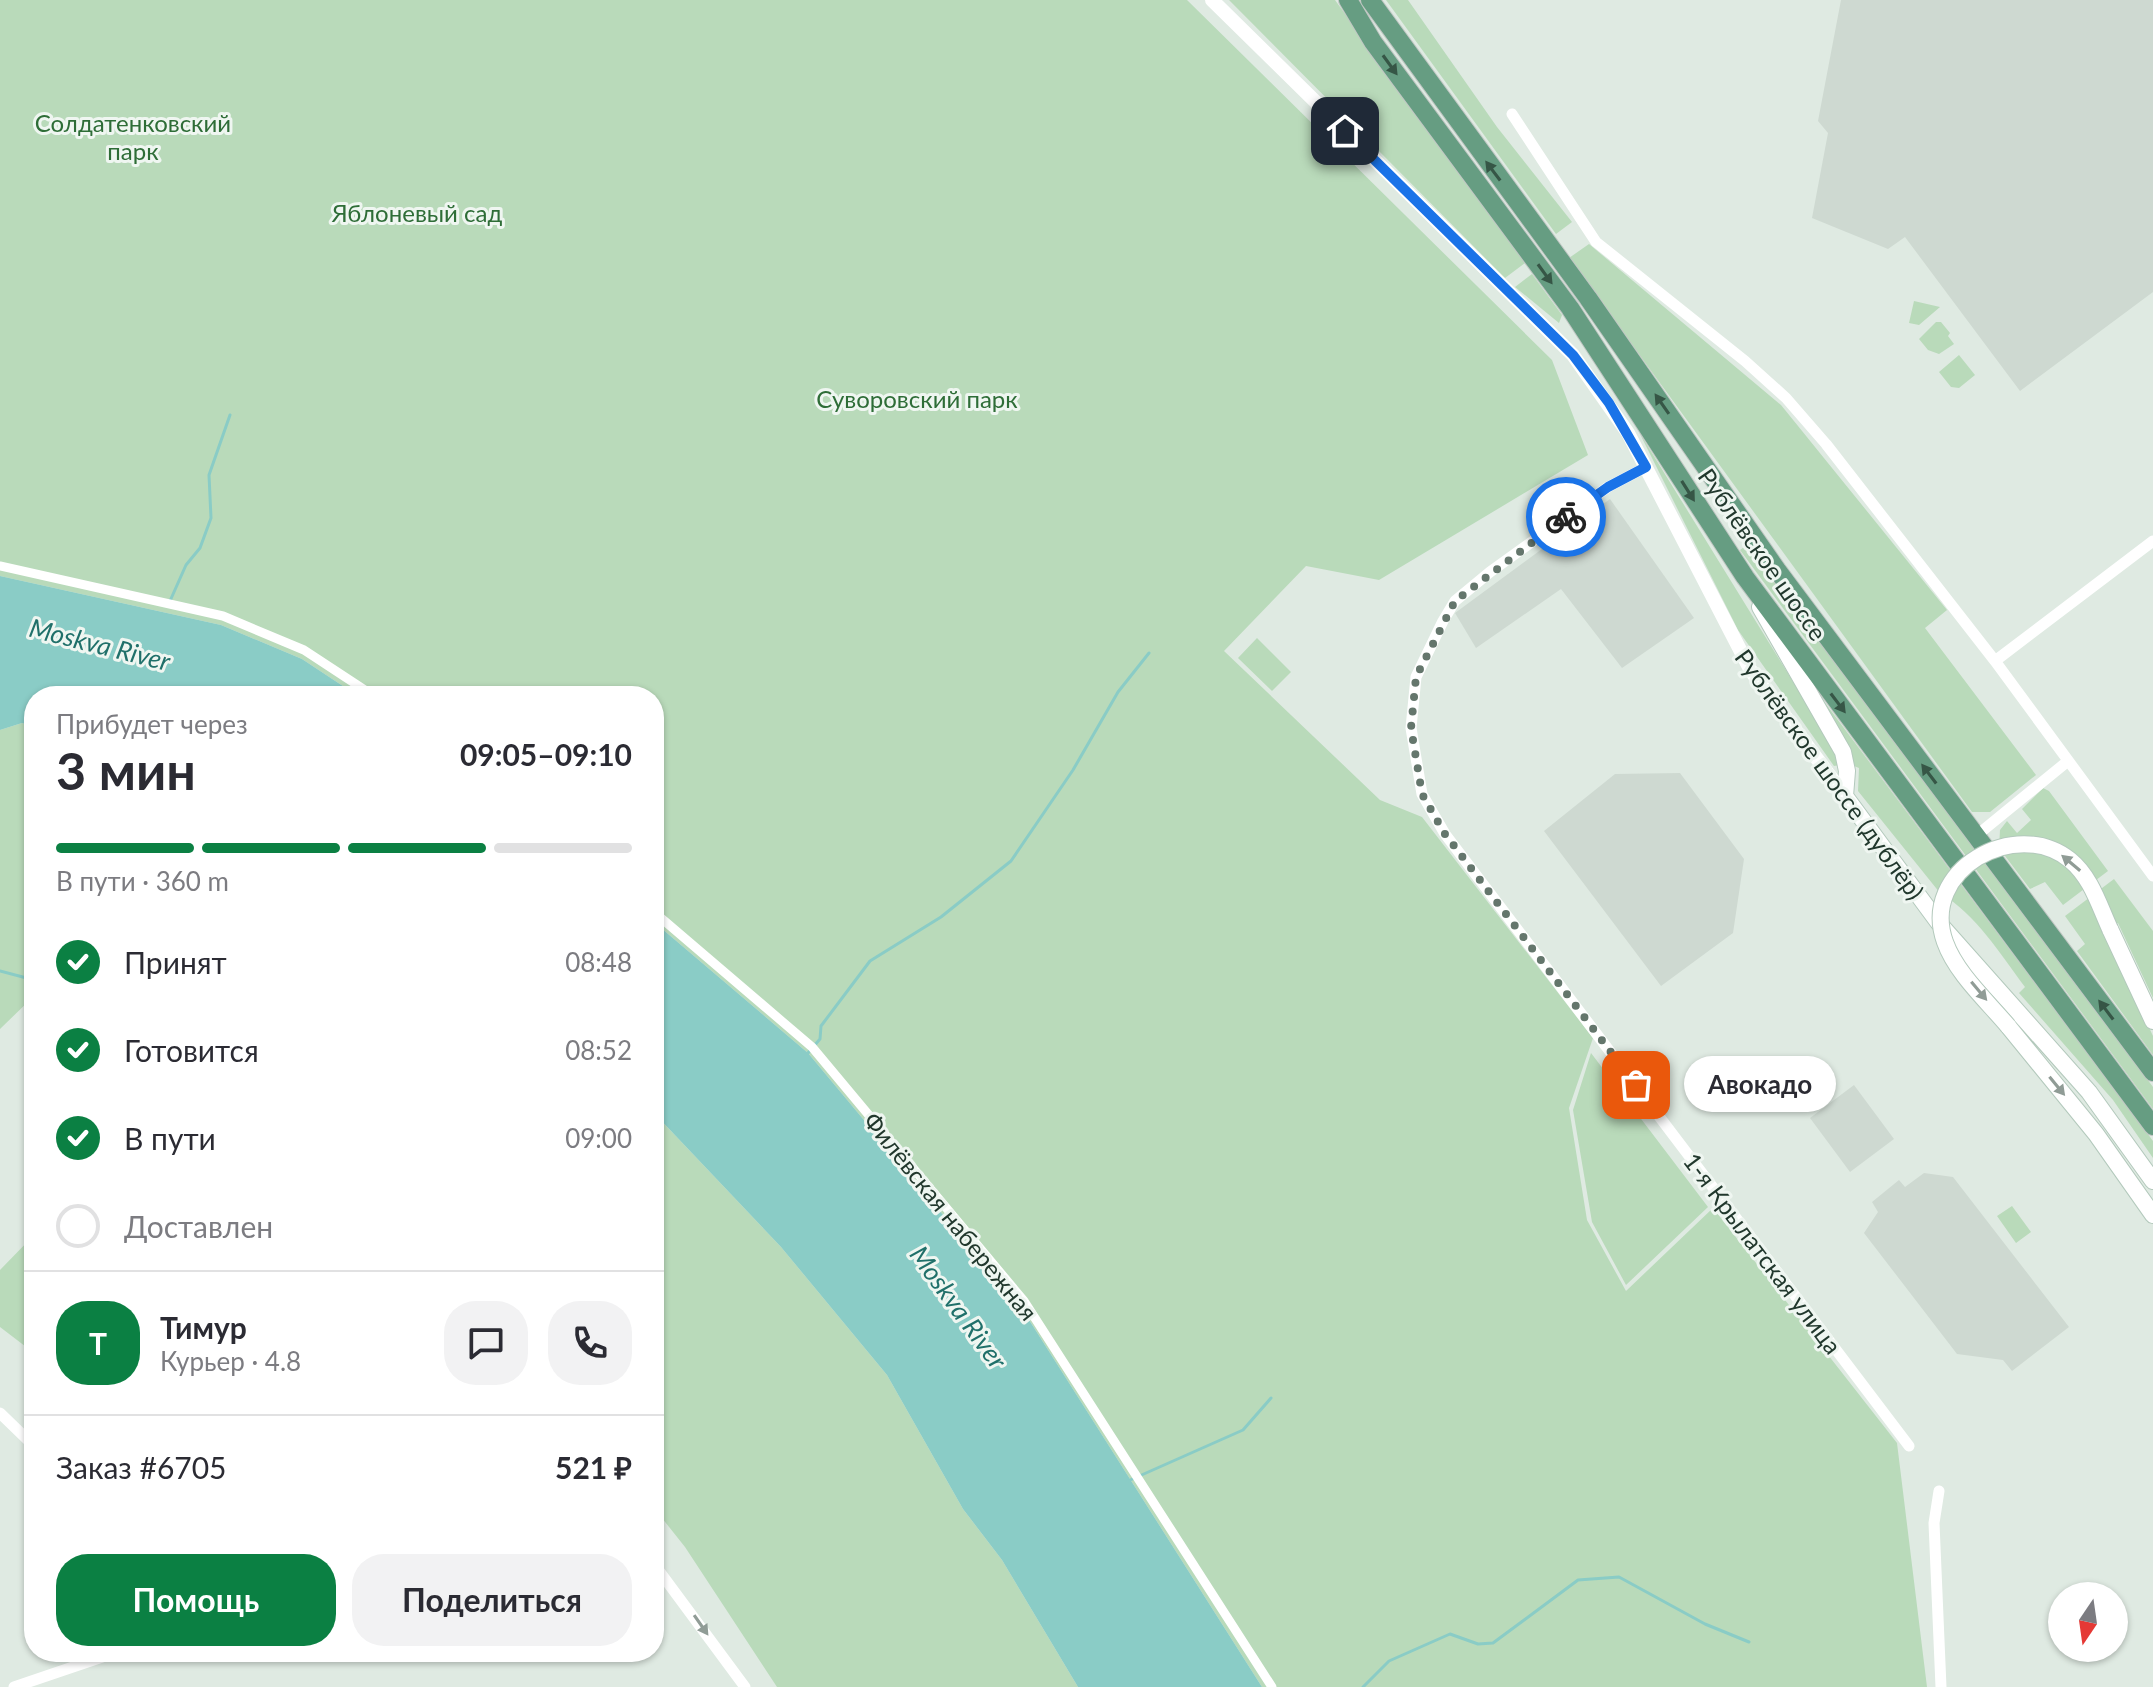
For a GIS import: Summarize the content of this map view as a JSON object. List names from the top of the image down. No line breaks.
{"streets":{"main road":["Рублёвское шоссе","Рублёвское шоссе (дублёр)"],"street":["Филёвская набережная","1-я Крылатская улица"]},"crossings":[["Рублёвское шоссе (дублёр)","1-я Крылатская улица"]],"water":["Moskva River"],"parks":["Солдатенковский парк","Яблоневый сад","Суворовский парк"],"places":["Авокадо"],"north":"bottom","page":{"heading":["3 мин","Прибудет через","09:05–09:10"],"panel":["Тимур","Курьер · 4.8","Заказ #6705","521 ₽"],"bar":"В пути · 360 m","list":[["Принят","08:48"],["Готовится","08:52"],["В пути","09:00"],"Доставлен"],"bubble":"Авокадо","round":"Т","buttons":["Помощь","Поделиться"]}}
